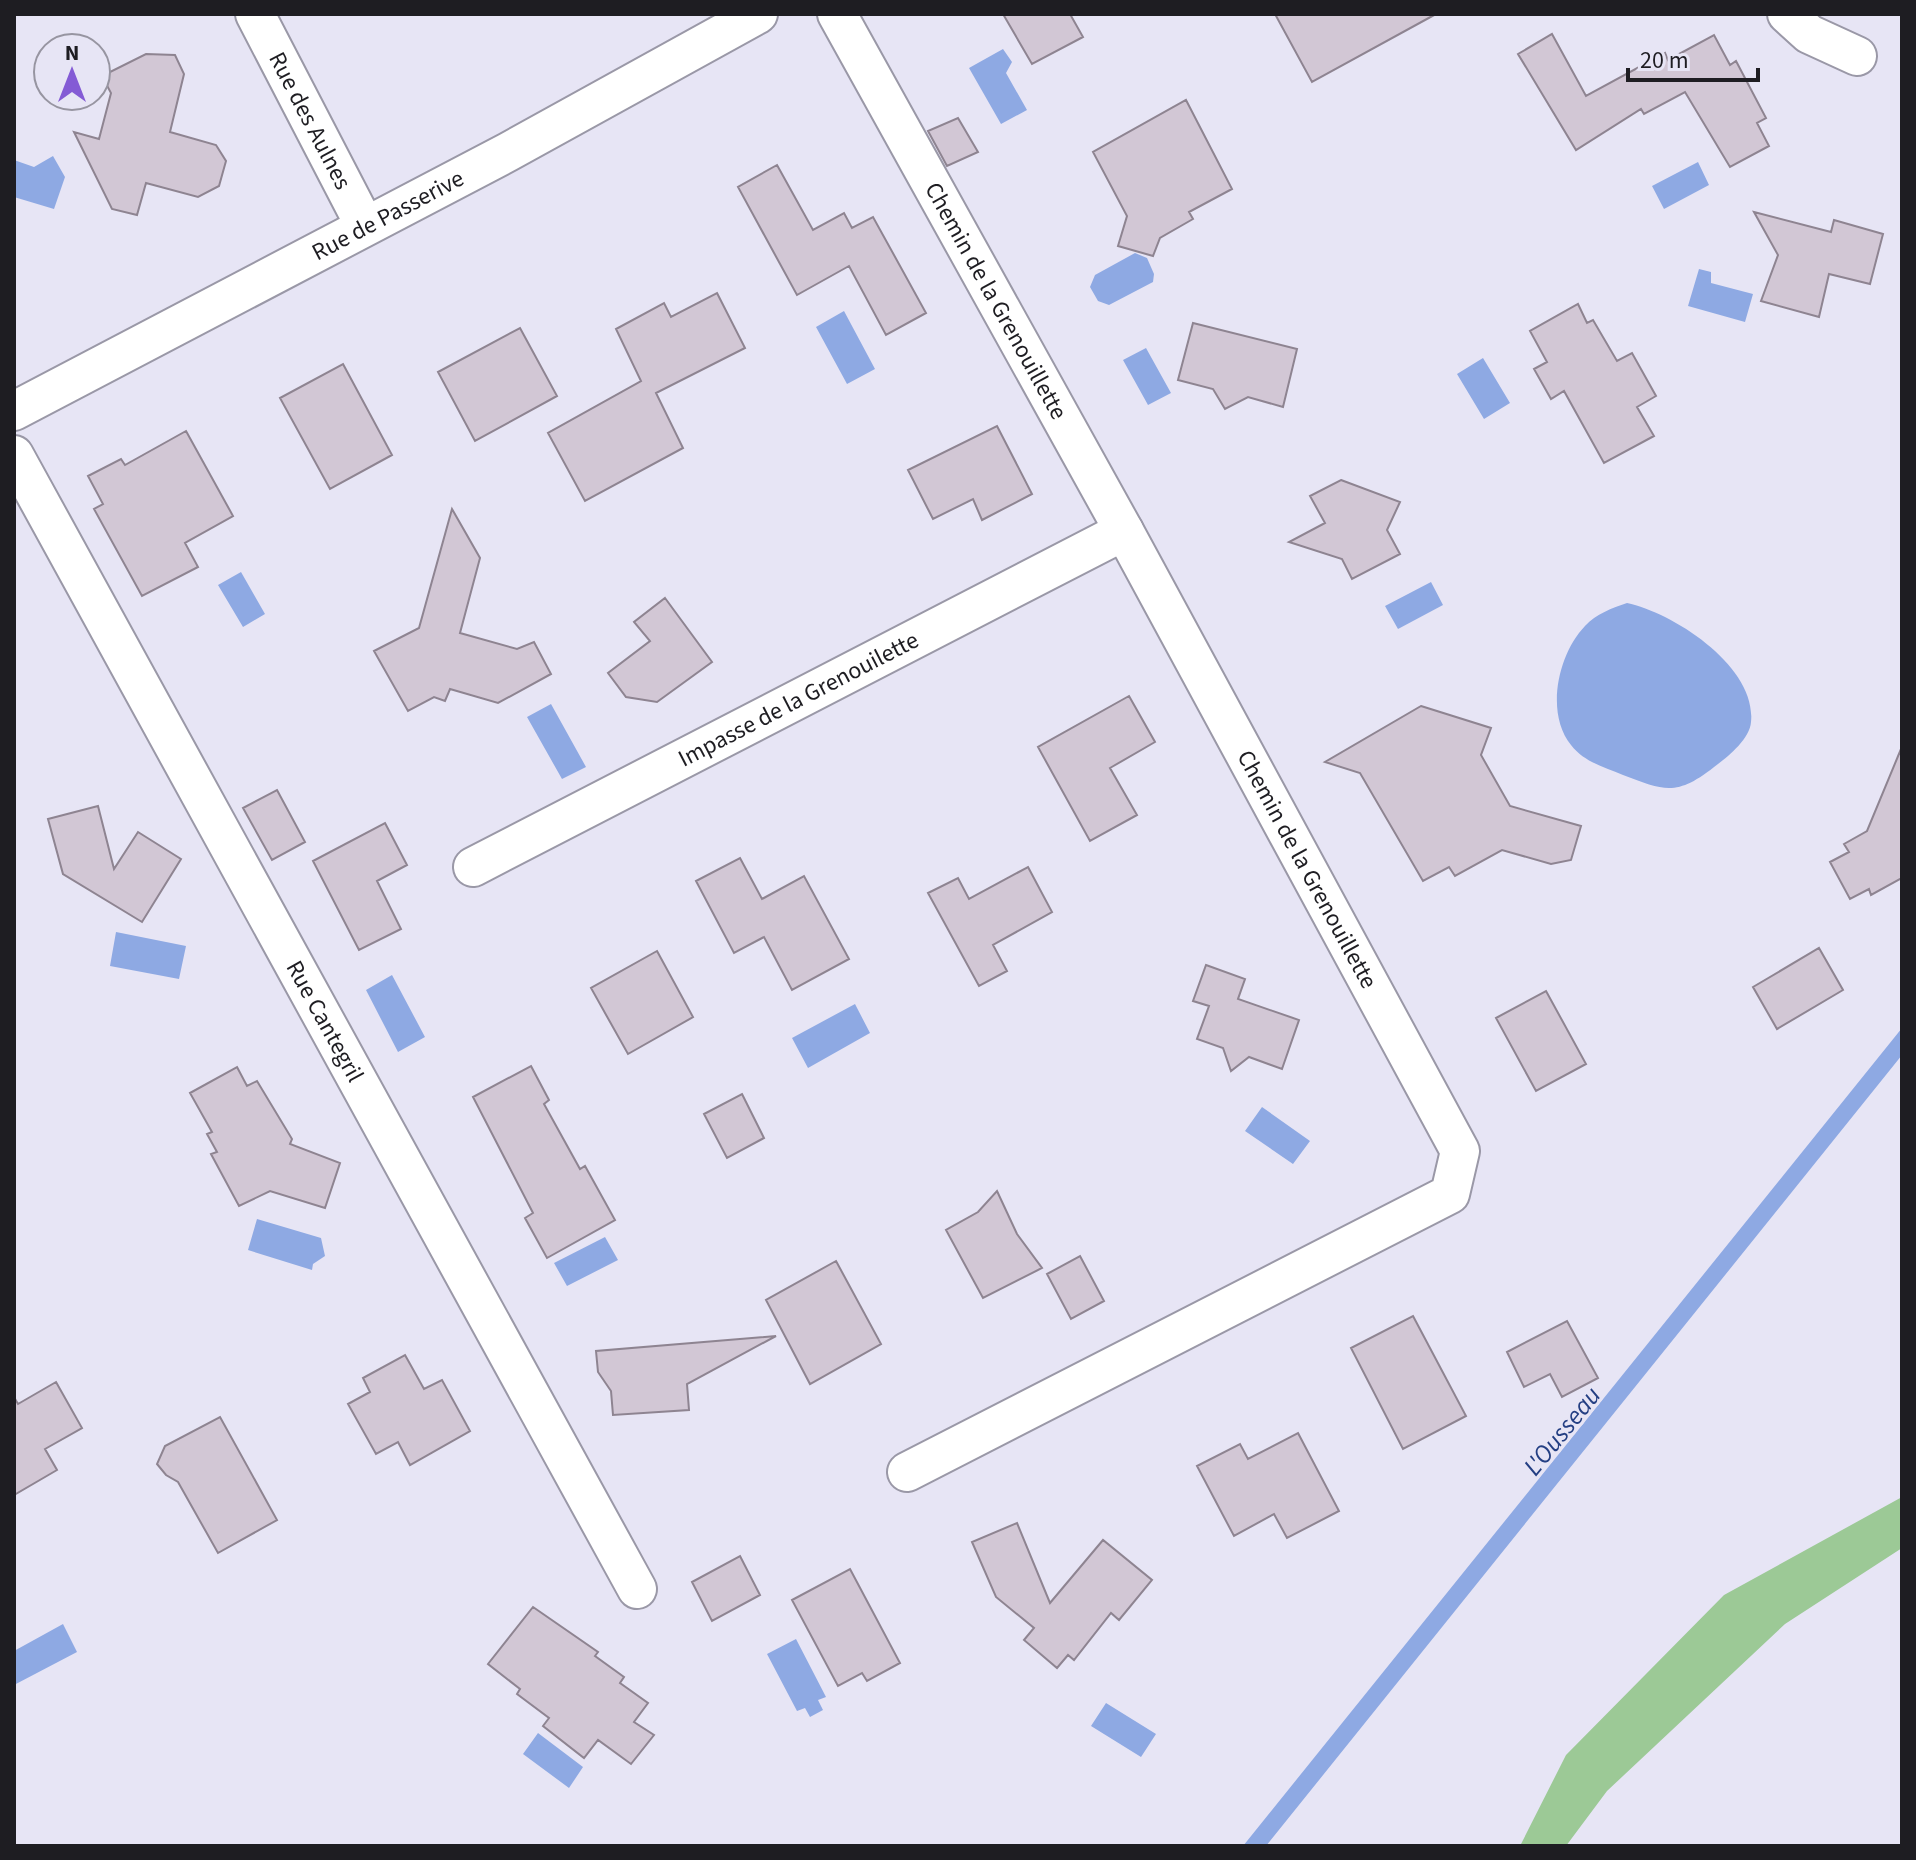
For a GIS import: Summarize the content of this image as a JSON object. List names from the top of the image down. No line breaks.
{"streets":{"street":["Rue des Aulnes","Rue de Passerive","Chemin de la Grenouillette","Impasse de la Grenouilette","Rue Cantegril"]},"crossings":[["Rue des Aulnes","Rue de Passerive"],["Chemin de la Grenouillette","Impasse de la Grenouilette"]],"water":["L'Ousseau"],"scale_bar":"20 m","north":"top"}
